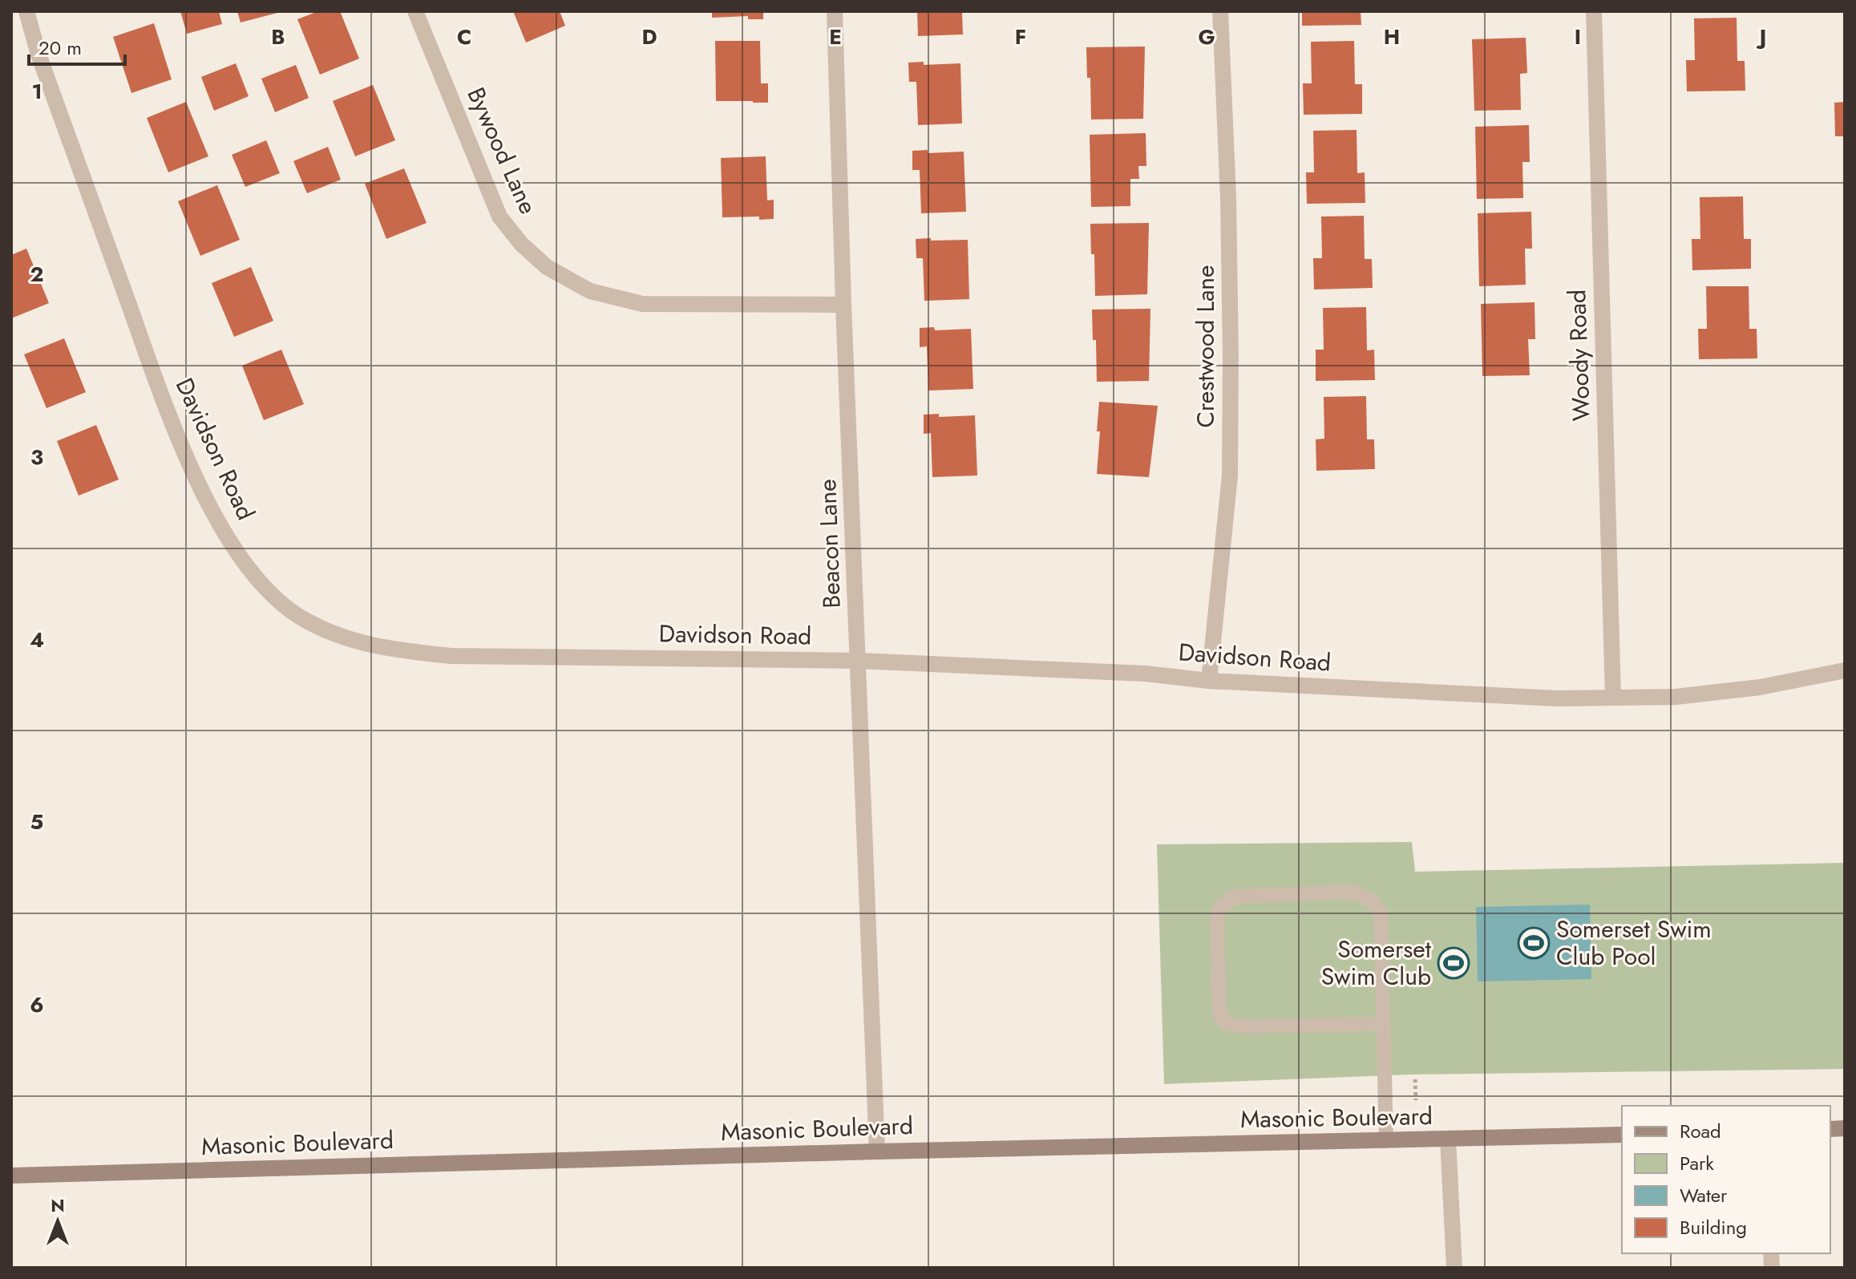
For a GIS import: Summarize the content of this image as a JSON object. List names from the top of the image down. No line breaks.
{"streets":{"street":["Bywood Lane","Crestwood Lane","Woody Road","Davidson Road","Beacon Lane","Masonic Boulevard"]},"crossings":[["Bywood Lane","Beacon Lane"],["Crestwood Lane","Davidson Road"],["Woody Road","Davidson Road"],["Davidson Road","Beacon Lane"],["Beacon Lane","Masonic Boulevard"]],"places":{"sports":["Somerset Swim Club Pool","Somerset Swim Club"]},"legend":["Road","Park","Water","Building"],"scale_bar":"20 m","north":"top","grid":{"columns":["B","C","D","E","F","G","H","I","J"],"rows":["1","2","3","4","5","6"]}}
